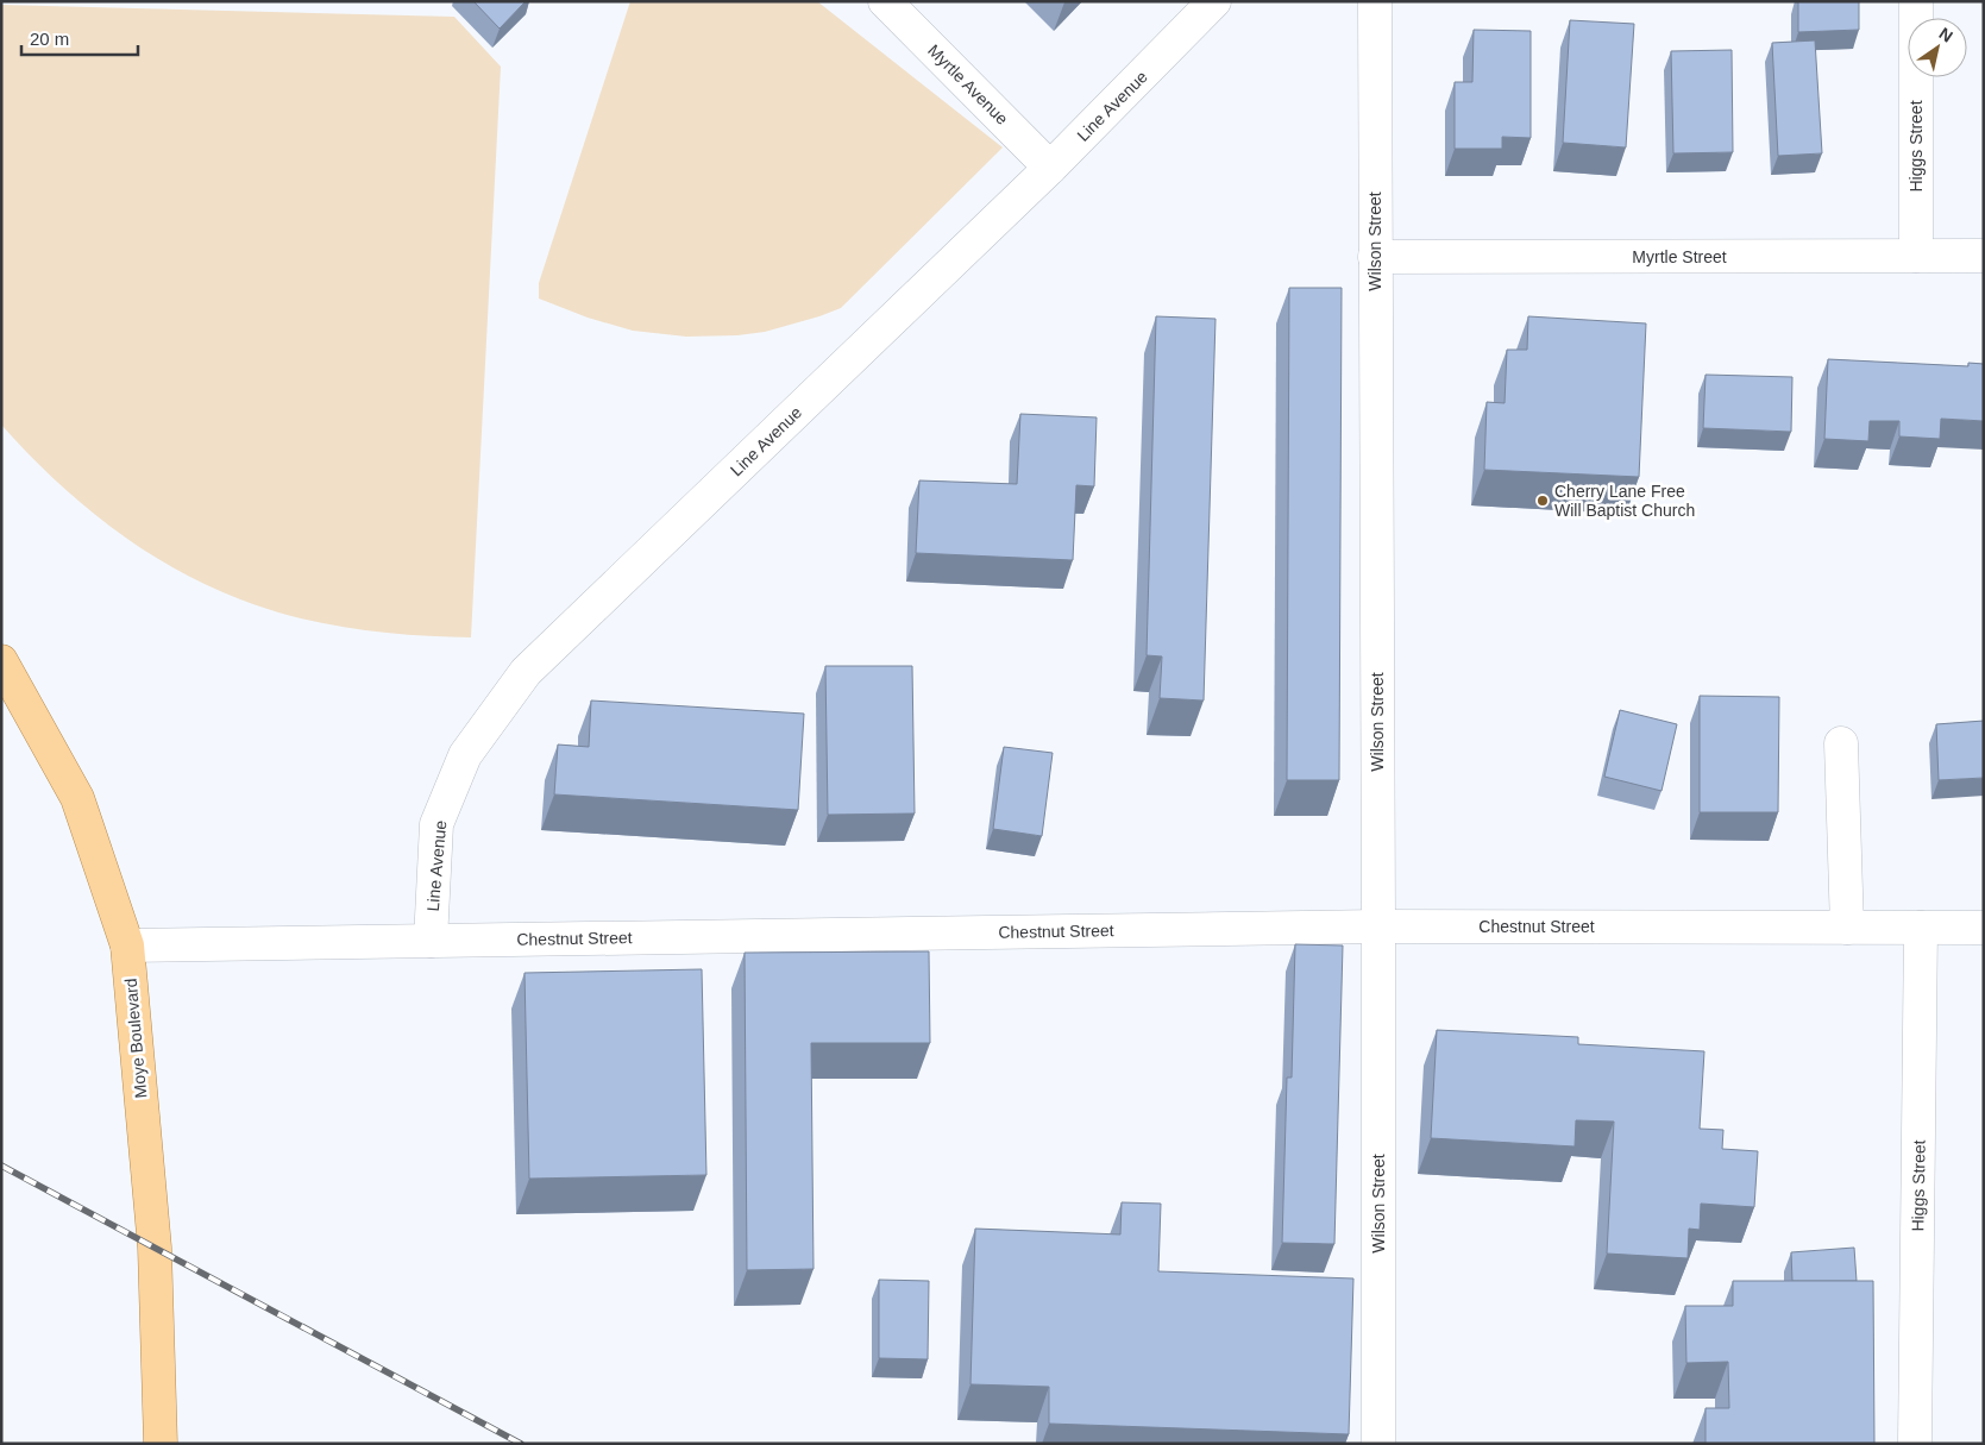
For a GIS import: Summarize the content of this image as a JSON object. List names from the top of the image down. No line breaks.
{"streets":{"main road":["Moye Boulevard"],"street":["Myrtle Avenue","Line Avenue","Higgs Street","Wilson Street","Myrtle Street","Chestnut Street"]},"crossings":[["Myrtle Avenue","Line Avenue"],["Line Avenue","Chestnut Street"],["Higgs Street","Myrtle Street"],["Higgs Street","Chestnut Street"],["Wilson Street","Myrtle Street"],["Wilson Street","Chestnut Street"],["Chestnut Street","Moye Boulevard"]],"places":["Cherry Lane Free Will Baptist Church"],"scale_bar":"20 m","north":"top right"}
